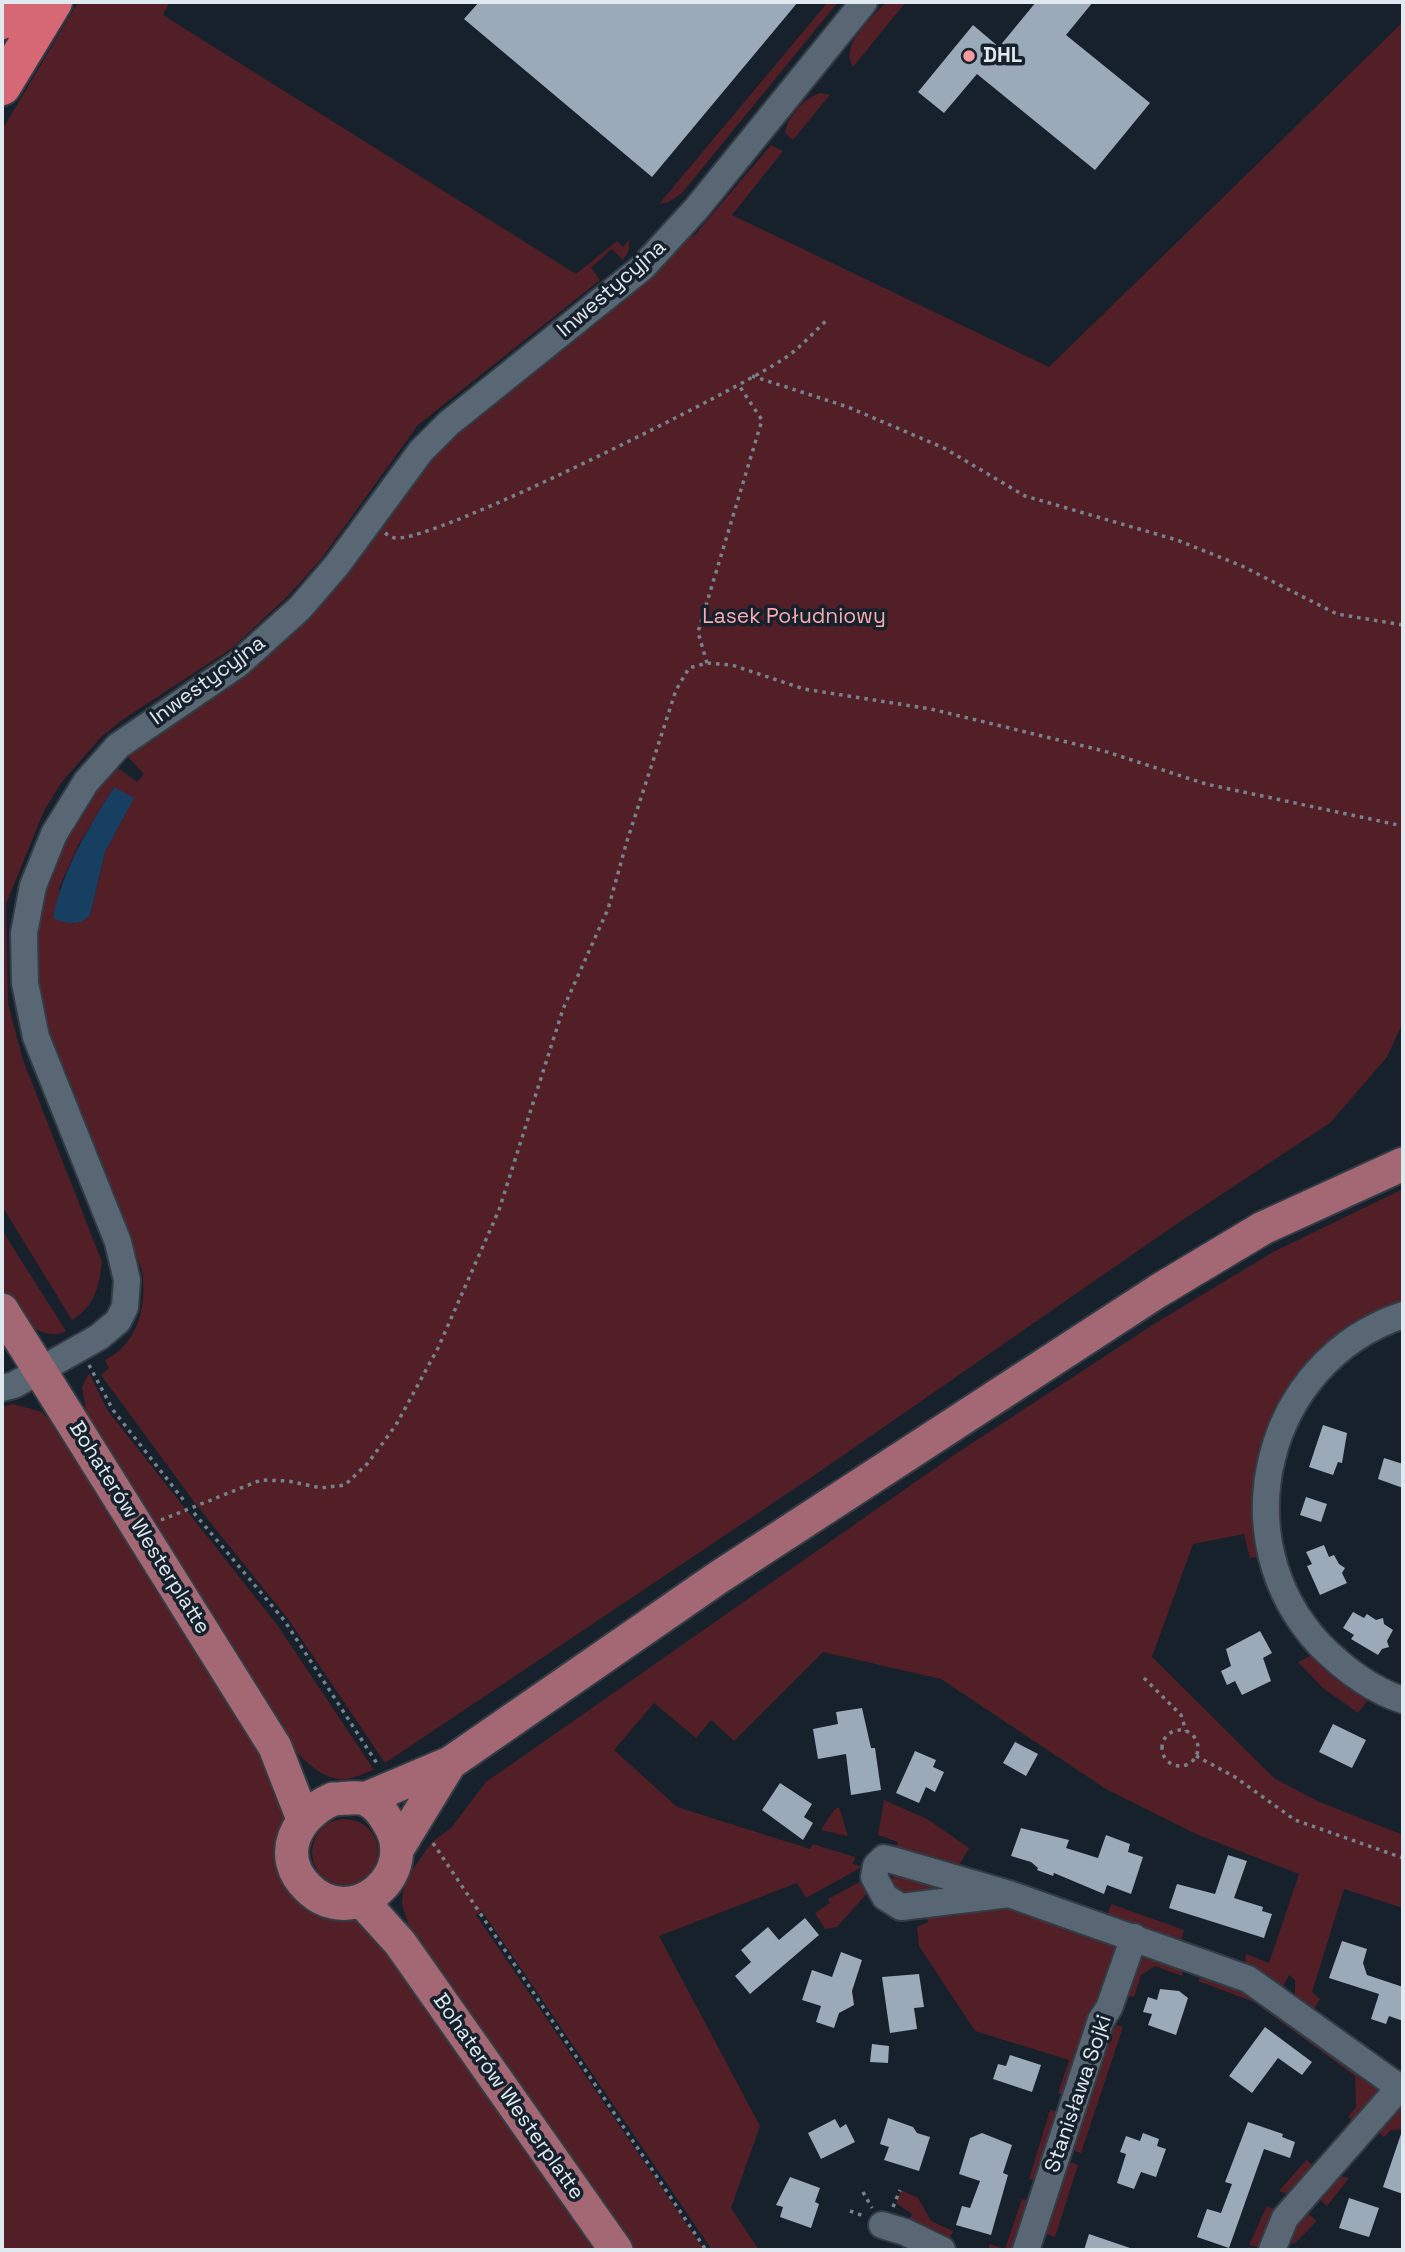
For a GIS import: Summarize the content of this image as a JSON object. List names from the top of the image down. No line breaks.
{"streets":{"main road":["Bohaterów Westerplatte"],"street":["Inwestycyjna","Stanisława Sojki"]},"crossings":[["Inwestycyjna","Bohaterów Westerplatte"]],"parks":["Lasek Południowy"],"places":["DHL"]}
